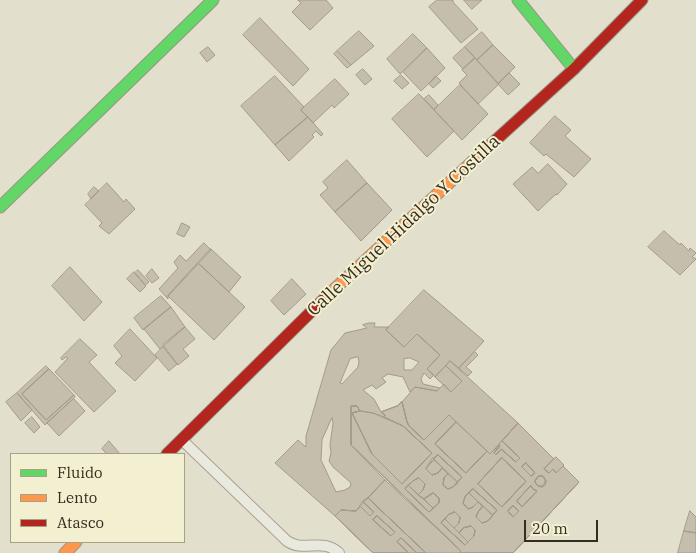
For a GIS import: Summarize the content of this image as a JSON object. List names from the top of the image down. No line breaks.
{"streets":{"street":["Calle Miguel Hidalgo Y Costilla"]},"legend":["Fluido","Lento","Atasco"],"scale_bar":"20 m"}
